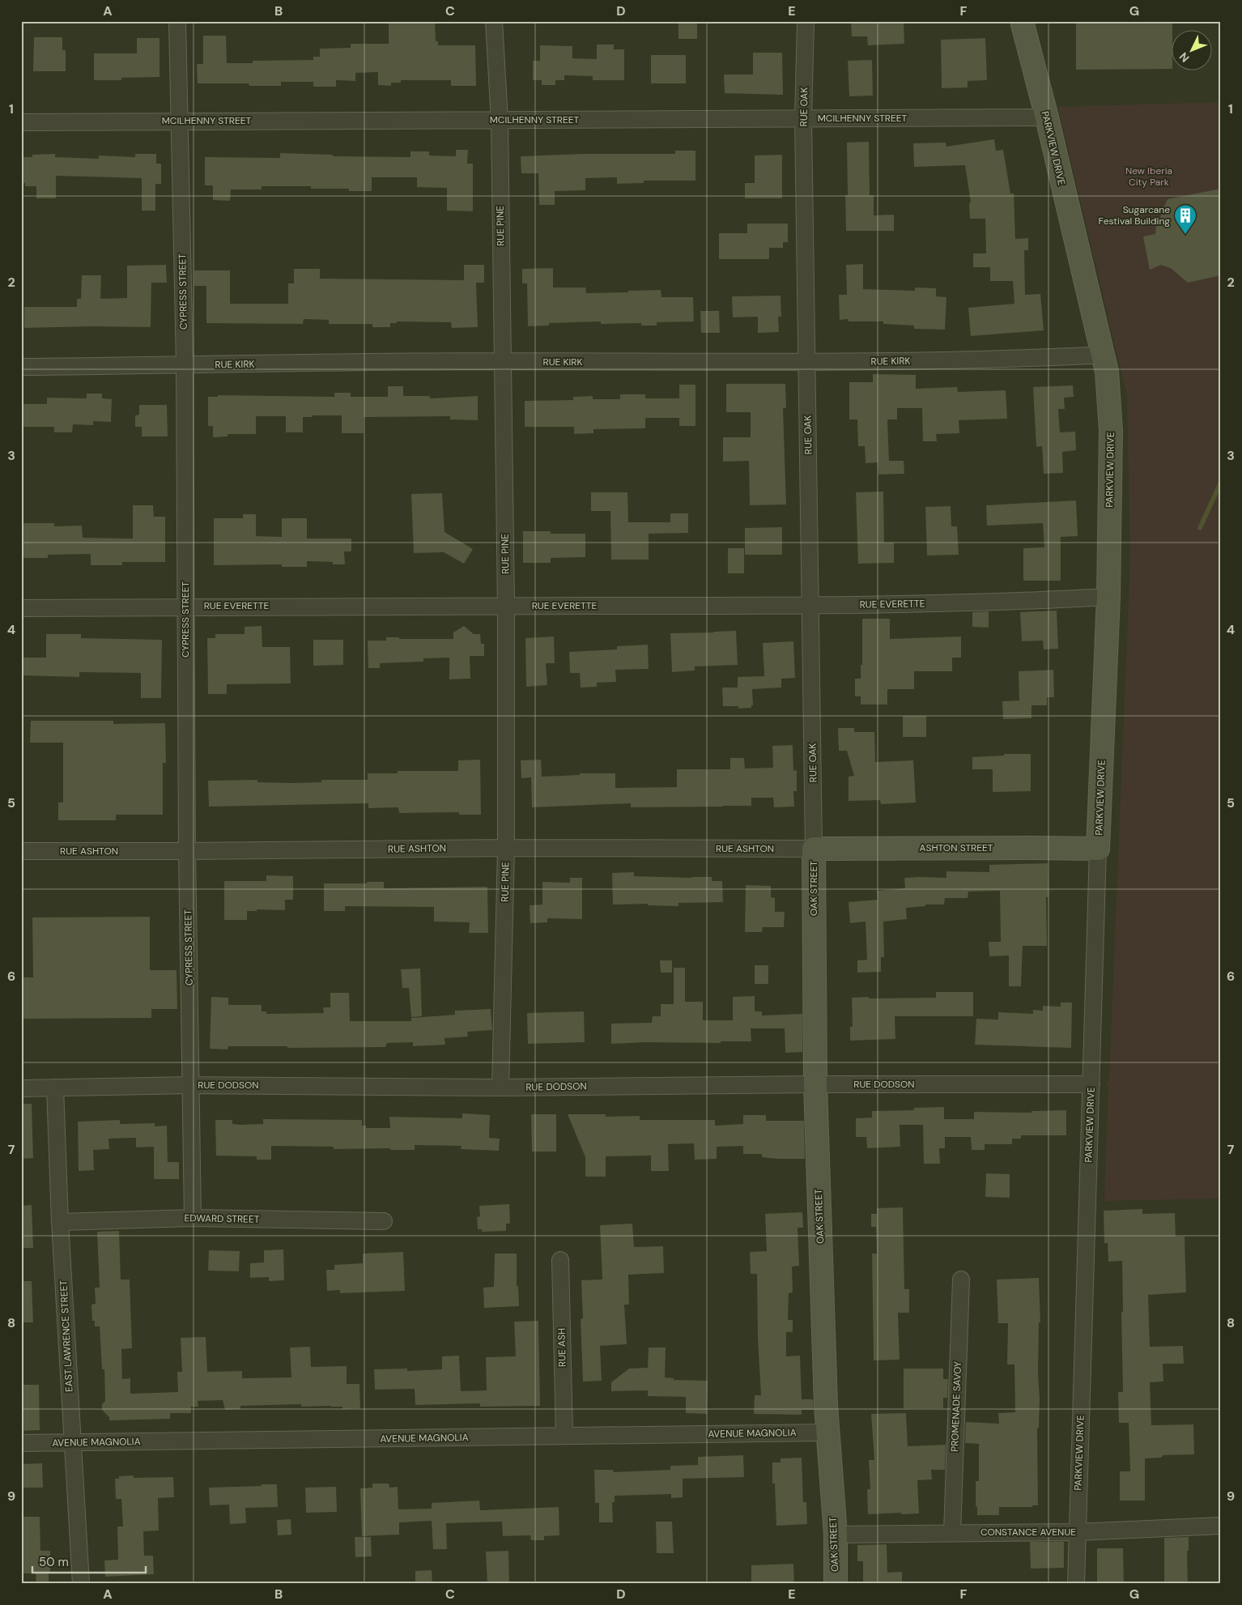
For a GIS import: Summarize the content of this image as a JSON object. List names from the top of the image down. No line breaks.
{"streets":{"main road":["PARKVIEW DRIVE","ASHTON STREET","OAK STREET"],"street":["RUE OAK","MCILHENNY STREET","RUE PINE","CYPRESS STREET","RUE KIRK","RUE EVERETTE","RUE ASHTON","RUE DODSON","EDWARD STREET","EAST LAWRENCE STREET","RUE ASH","PROMENADE SAVOY","AVENUE MAGNOLIA","CONSTANCE AVENUE"]},"crossings":[["RUE OAK","MCILHENNY STREET"],["RUE OAK","RUE KIRK"],["RUE OAK","RUE EVERETTE"],["RUE OAK","ASHTON STREET"],["RUE OAK","RUE ASHTON"],["RUE OAK","OAK STREET"],["MCILHENNY STREET","PARKVIEW DRIVE"],["MCILHENNY STREET","RUE PINE"],["MCILHENNY STREET","CYPRESS STREET"],["PARKVIEW DRIVE","RUE KIRK"],["PARKVIEW DRIVE","RUE EVERETTE"],["PARKVIEW DRIVE","ASHTON STREET"],["PARKVIEW DRIVE","RUE DODSON"],["PARKVIEW DRIVE","CONSTANCE AVENUE"],["RUE PINE","RUE KIRK"],["RUE PINE","RUE EVERETTE"],["RUE PINE","RUE ASHTON"],["RUE PINE","RUE DODSON"],["CYPRESS STREET","RUE KIRK"],["CYPRESS STREET","RUE EVERETTE"],["CYPRESS STREET","RUE ASHTON"],["CYPRESS STREET","RUE DODSON"],["CYPRESS STREET","EDWARD STREET"],["ASHTON STREET","RUE ASHTON"],["ASHTON STREET","OAK STREET"],["RUE ASHTON","OAK STREET"],["OAK STREET","RUE DODSON"],["OAK STREET","AVENUE MAGNOLIA"],["OAK STREET","CONSTANCE AVENUE"],["RUE DODSON","EAST LAWRENCE STREET"],["EDWARD STREET","EAST LAWRENCE STREET"],["EAST LAWRENCE STREET","AVENUE MAGNOLIA"],["RUE ASH","AVENUE MAGNOLIA"],["PROMENADE SAVOY","CONSTANCE AVENUE"]],"parks":["New Iberia City Park"],"places":{"building":["Sugarcane Festival Building"]},"scale_bar":"50 m","north":"bottom left","grid":{"columns":["A","B","C","D","E","F","G"],"rows":["1","2","3","4","5","6","7","8","9"]}}
